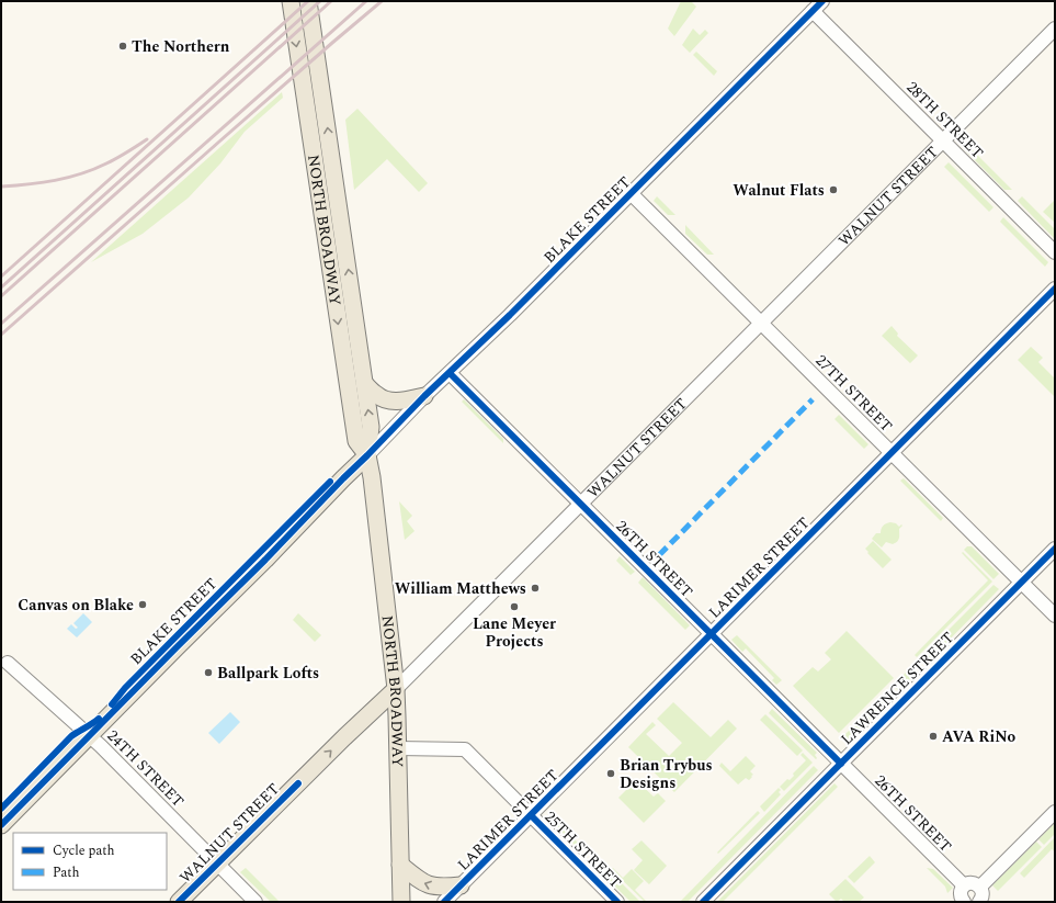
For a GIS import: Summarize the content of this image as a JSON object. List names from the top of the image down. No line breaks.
{"streets":{"main road":["WALNUT STREET","BLAKE STREET","NORTH BROADWAY"],"street":["28TH STREET","27TH STREET","26TH STREET","LARIMER STREET","LAWRENCE STREET","24TH STREET","25TH STREET"]},"crossings":[["28TH STREET","WALNUT STREET"],["28TH STREET","BLAKE STREET"],["WALNUT STREET","NORTH BROADWAY"],["WALNUT STREET","27TH STREET"],["WALNUT STREET","26TH STREET"],["WALNUT STREET","24TH STREET"],["BLAKE STREET","NORTH BROADWAY"],["BLAKE STREET","27TH STREET"],["BLAKE STREET","26TH STREET"],["BLAKE STREET","24TH STREET"],["NORTH BROADWAY","25TH STREET"],["27TH STREET","LARIMER STREET"],["27TH STREET","LAWRENCE STREET"],["26TH STREET","LARIMER STREET"],["26TH STREET","LAWRENCE STREET"],["LARIMER STREET","25TH STREET"]],"places":["The Northern","Walnut Flats","William Matthews","Canvas on Blake","Lane Meyer Projects","Ballpark Lofts","AVA RiNo","Brian Trybus Designs"],"legend":["Cycle path","Path"]}
